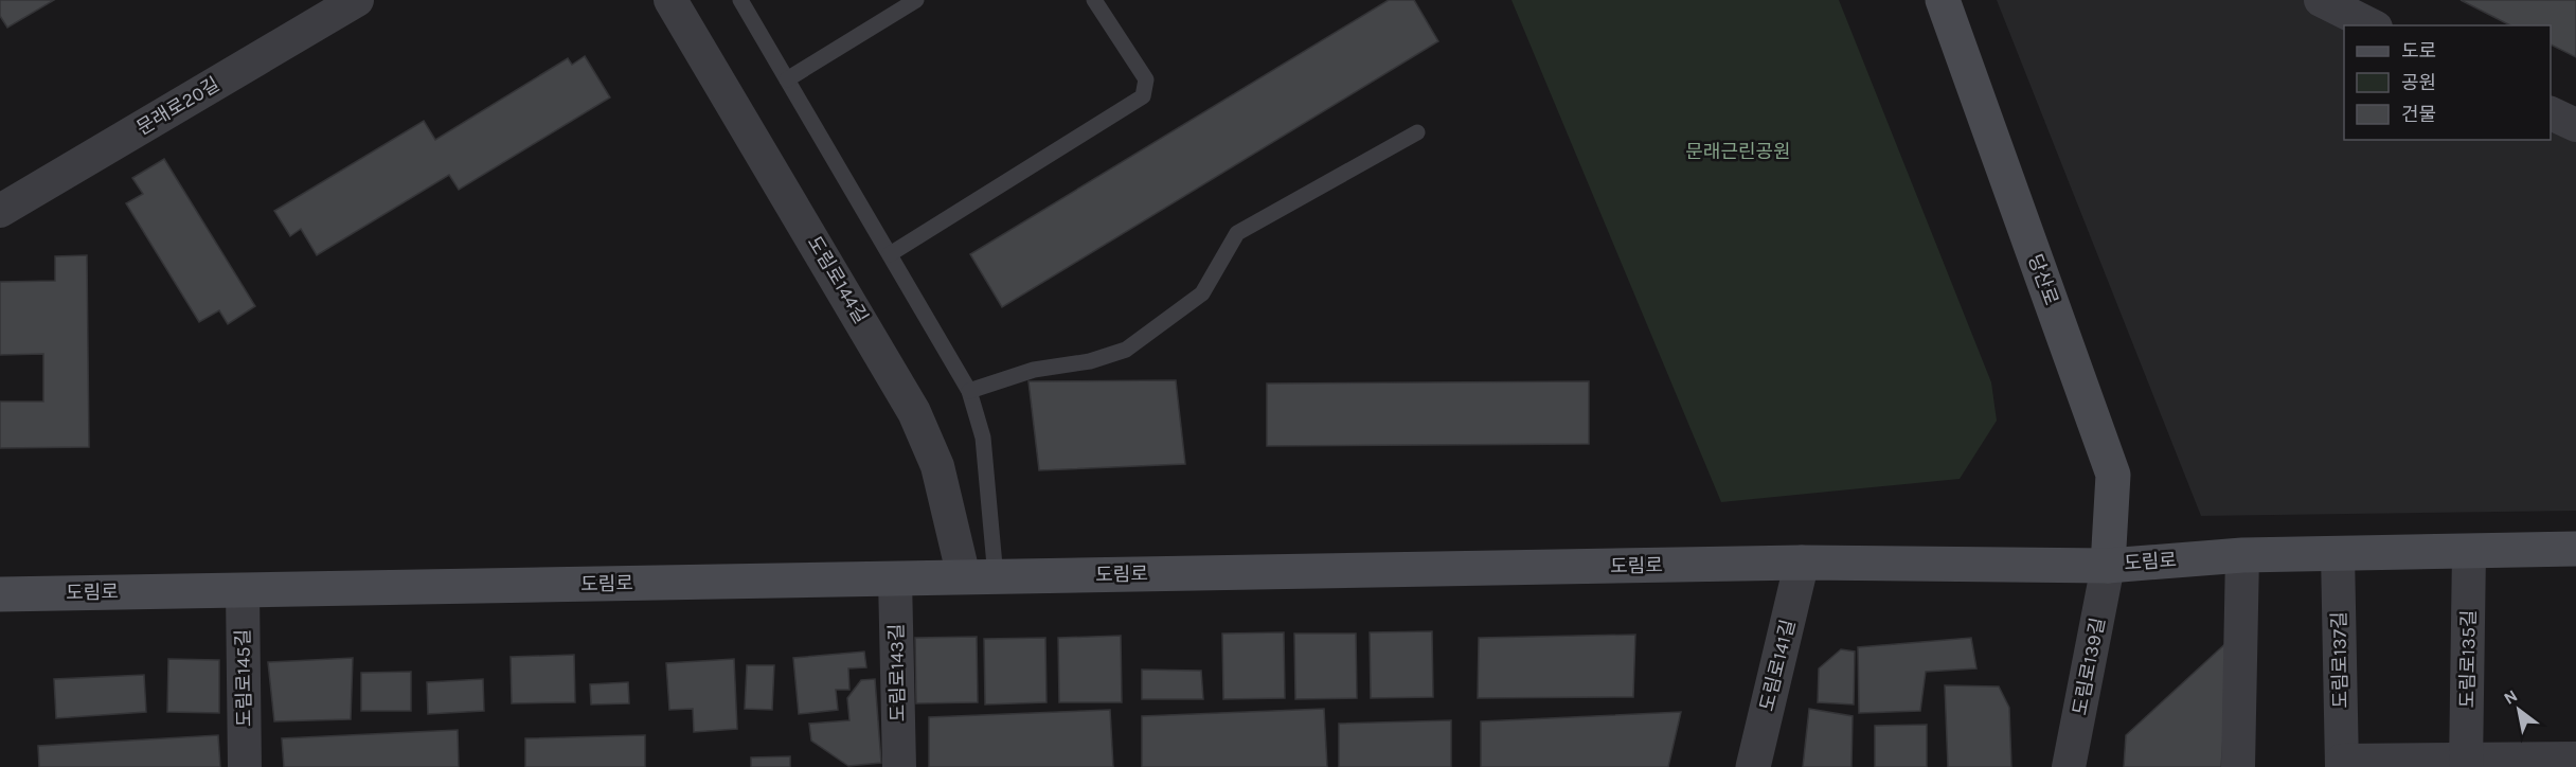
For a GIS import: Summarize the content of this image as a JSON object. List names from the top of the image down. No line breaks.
{"streets":{"main road":["당산로","도림로"],"street":["문래로20길","도림로144길","도림로135길","도림로137길","도림로141길","도림로139길","도림로143길","도림로145길"]},"crossings":[["도림로144길","도림로"],["당산로","도림로"],["당산로","도림로139길"],["도림로","도림로135길"],["도림로","도림로137길"],["도림로","도림로141길"],["도림로","도림로139길"],["도림로","도림로143길"],["도림로","도림로145길"]],"parks":["문래근린공원"],"legend":["도로","공원","건물"],"north":"top left"}
